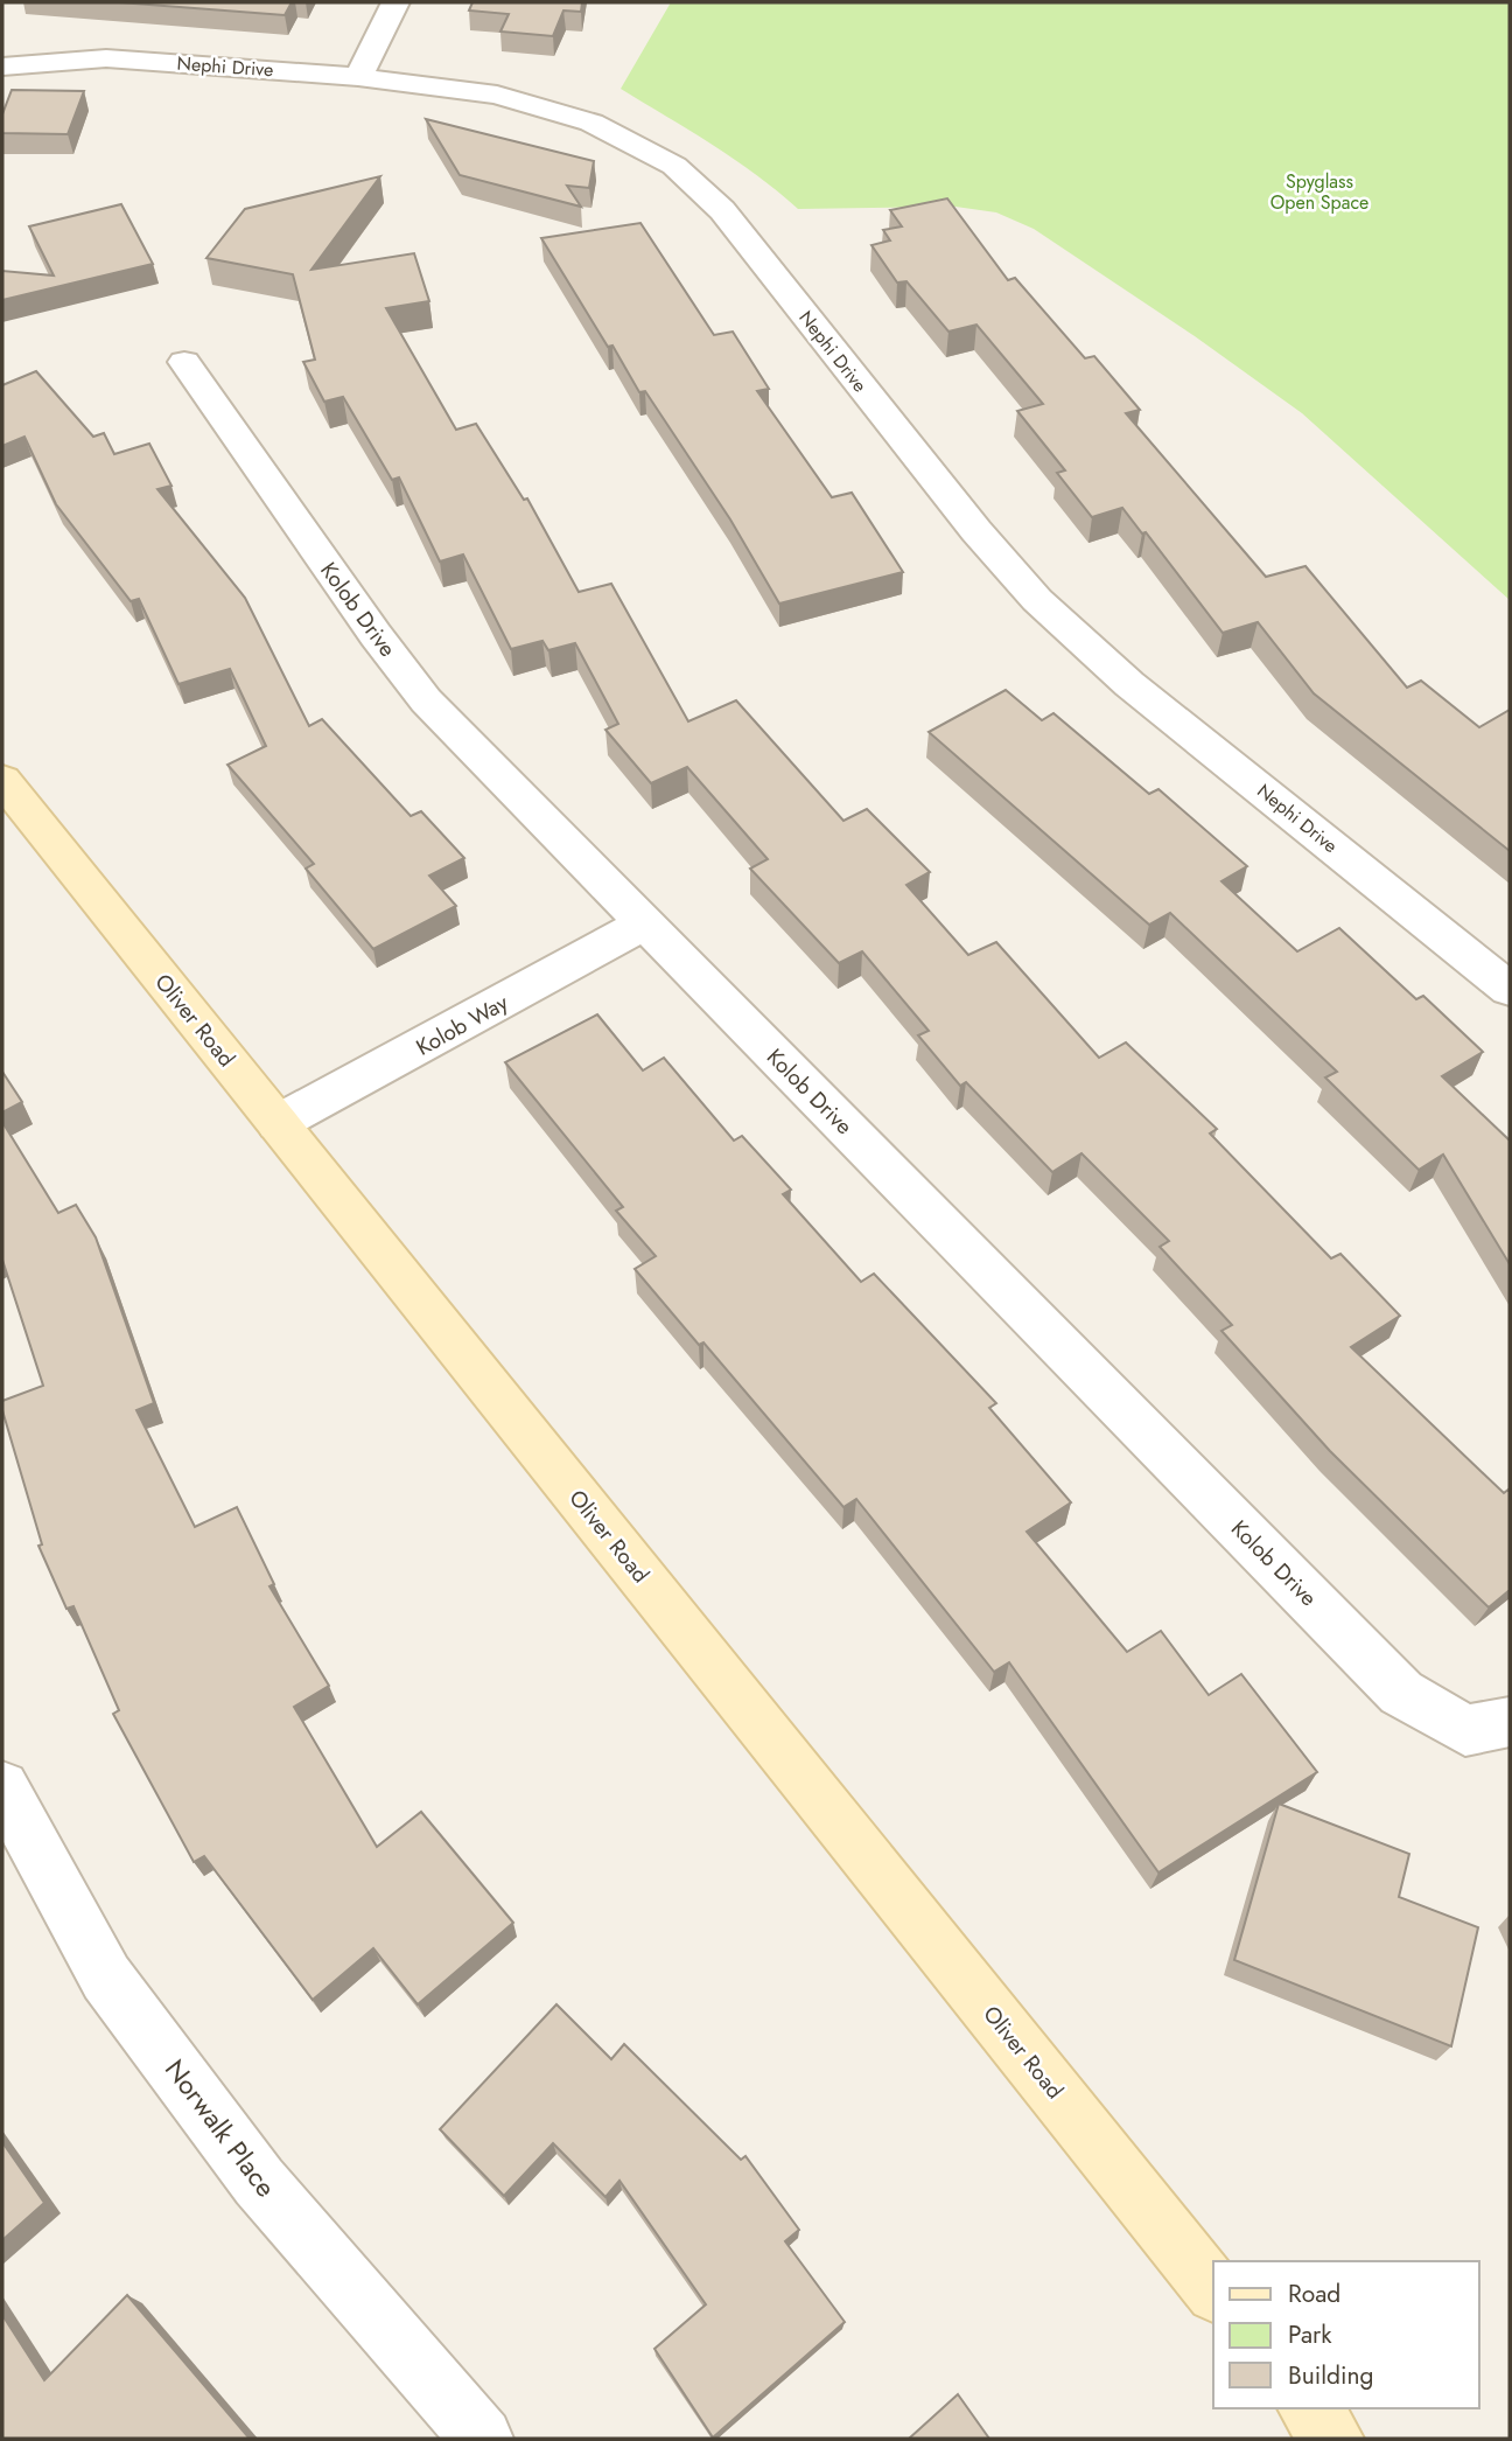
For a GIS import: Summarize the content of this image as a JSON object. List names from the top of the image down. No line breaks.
{"streets":{"street":["Nephi Drive","Kolob Drive","Oliver Road","Kolob Way","Norwalk Place"]},"crossings":[["Kolob Drive","Kolob Way"],["Oliver Road","Kolob Way"]],"parks":["Spyglass Open Space"],"legend":["Road","Park","Building"]}
